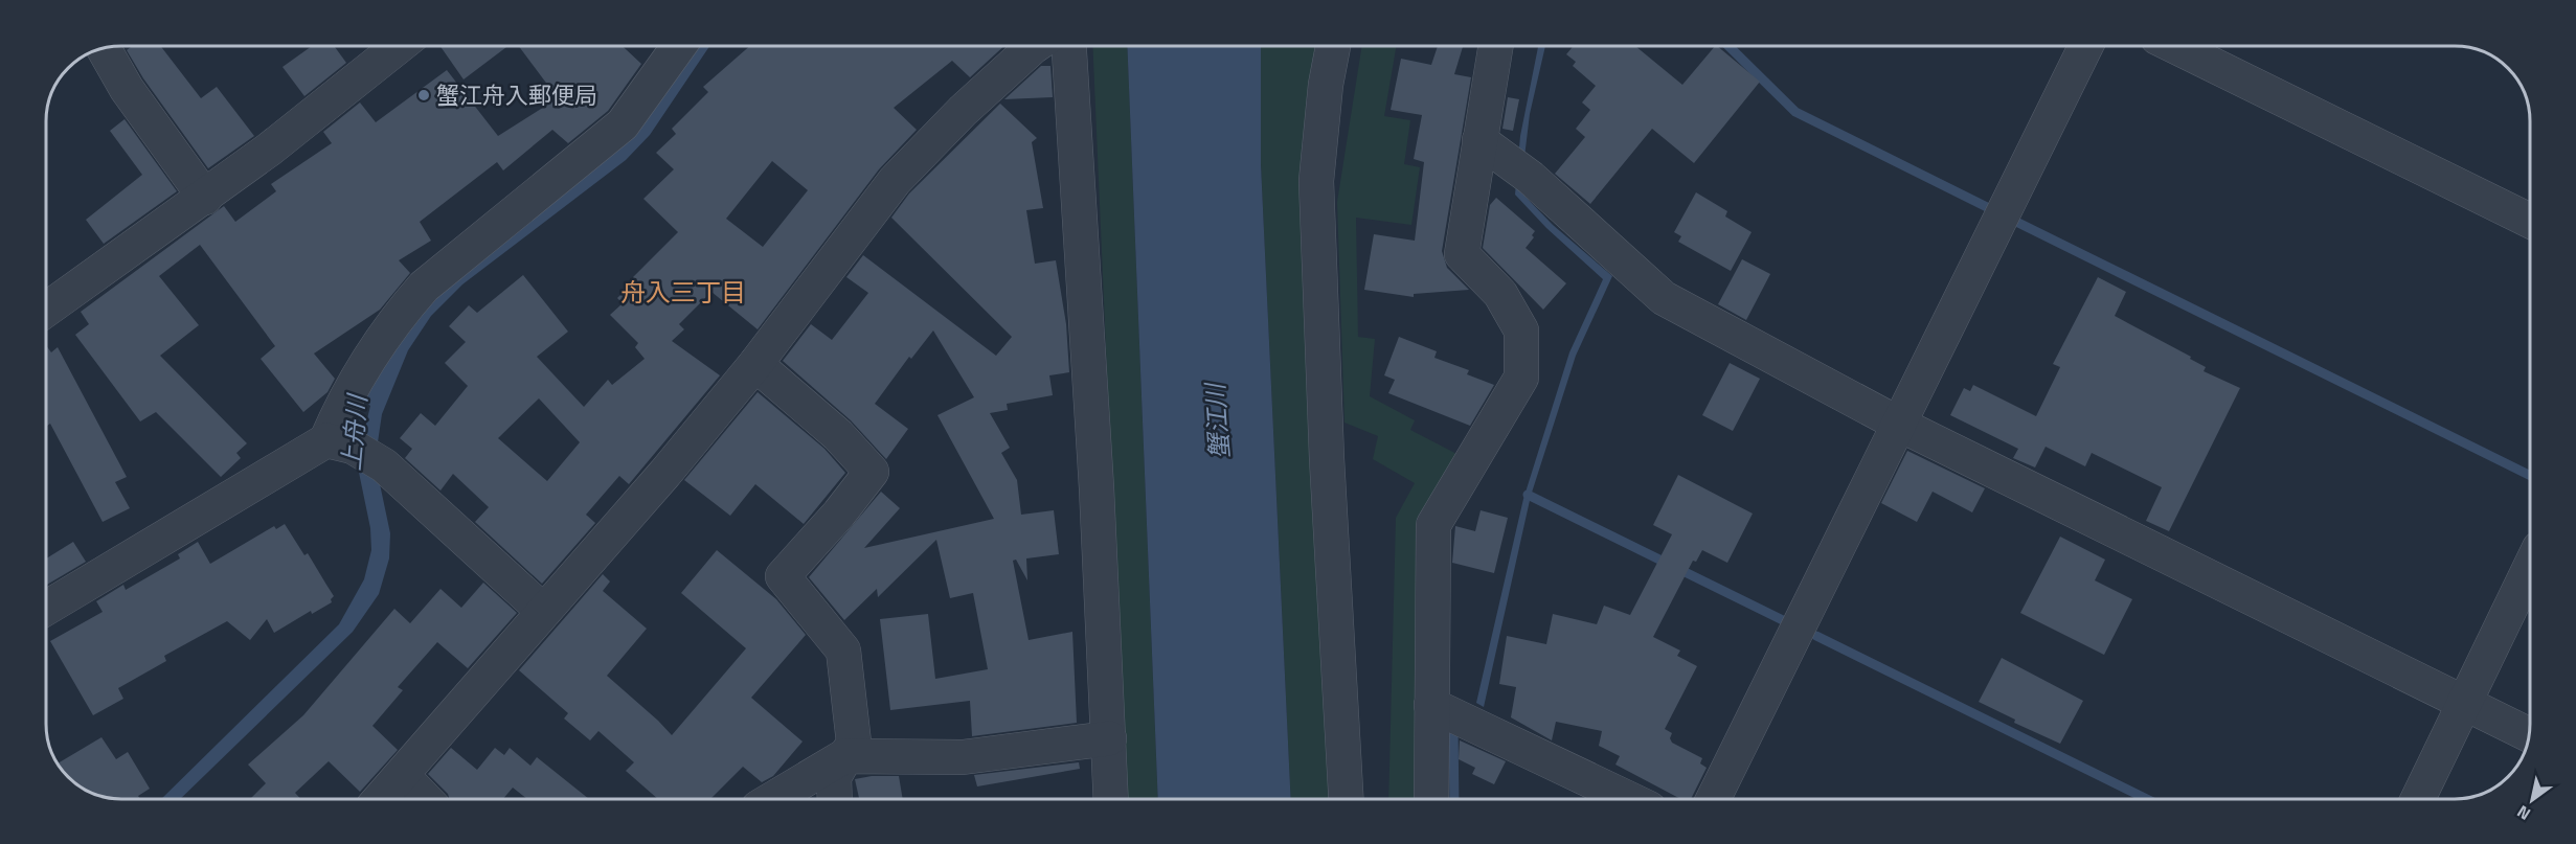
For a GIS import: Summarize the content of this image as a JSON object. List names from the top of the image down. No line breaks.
{"districts":["舟入三丁目"],"water":["蟹江川","上舟川"],"places":["蟹江舟入郵便局"],"north":"bottom left"}
